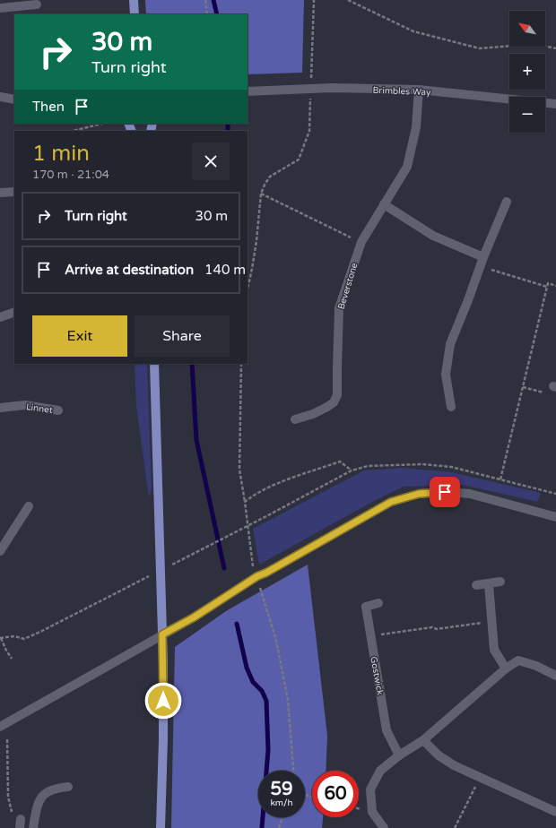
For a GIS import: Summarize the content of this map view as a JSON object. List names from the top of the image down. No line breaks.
{"streets":{"street":["Brimbles Way","Beverstone","Linnet","Gostwick"]},"crossings":[["Brimbles Way","Beverstone"]],"north":"top left","page":{"map_buttons":["+","−"],"turn":["30 m","Turn right"],"then":"Then","heading":["1 min","170 m · 21:04"],"list":[{"name":"Turn right","value":"30 m"},{"name":"Arrive at destination","value":"140 m"}],"buttons":["Exit","Share"],"speed":"59 km/h","limit":"60"}}
